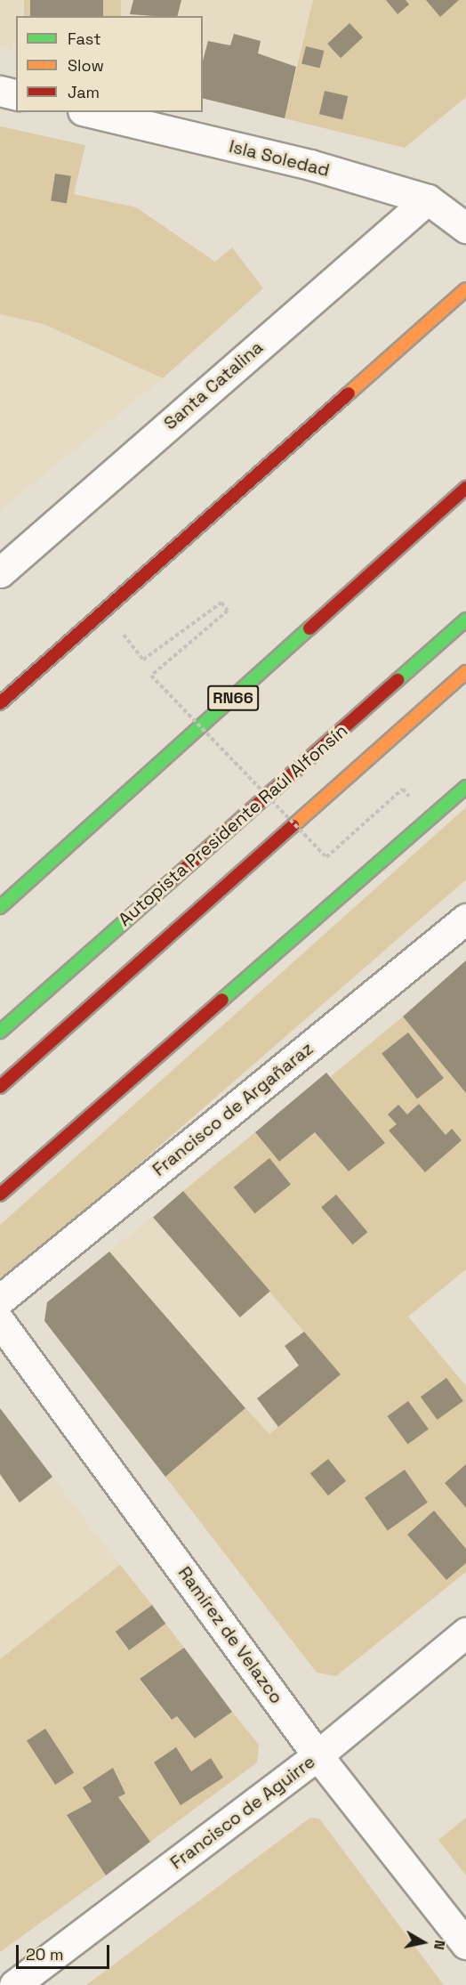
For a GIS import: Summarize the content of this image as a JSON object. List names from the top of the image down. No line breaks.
{"streets":{"main road":["RN66","Autopista Presidente Raúl Alfonsín"],"street":["Isla Soledad","Santa Catalina","Francisco de Argañaraz","Ramírez de Velazco","Francisco de Aguirre"]},"crossings":[["Isla Soledad","Santa Catalina"],["Ramírez de Velazco","Francisco de Aguirre"]],"legend":["Fast","Slow","Jam"],"scale_bar":"20 m","north":"right"}
